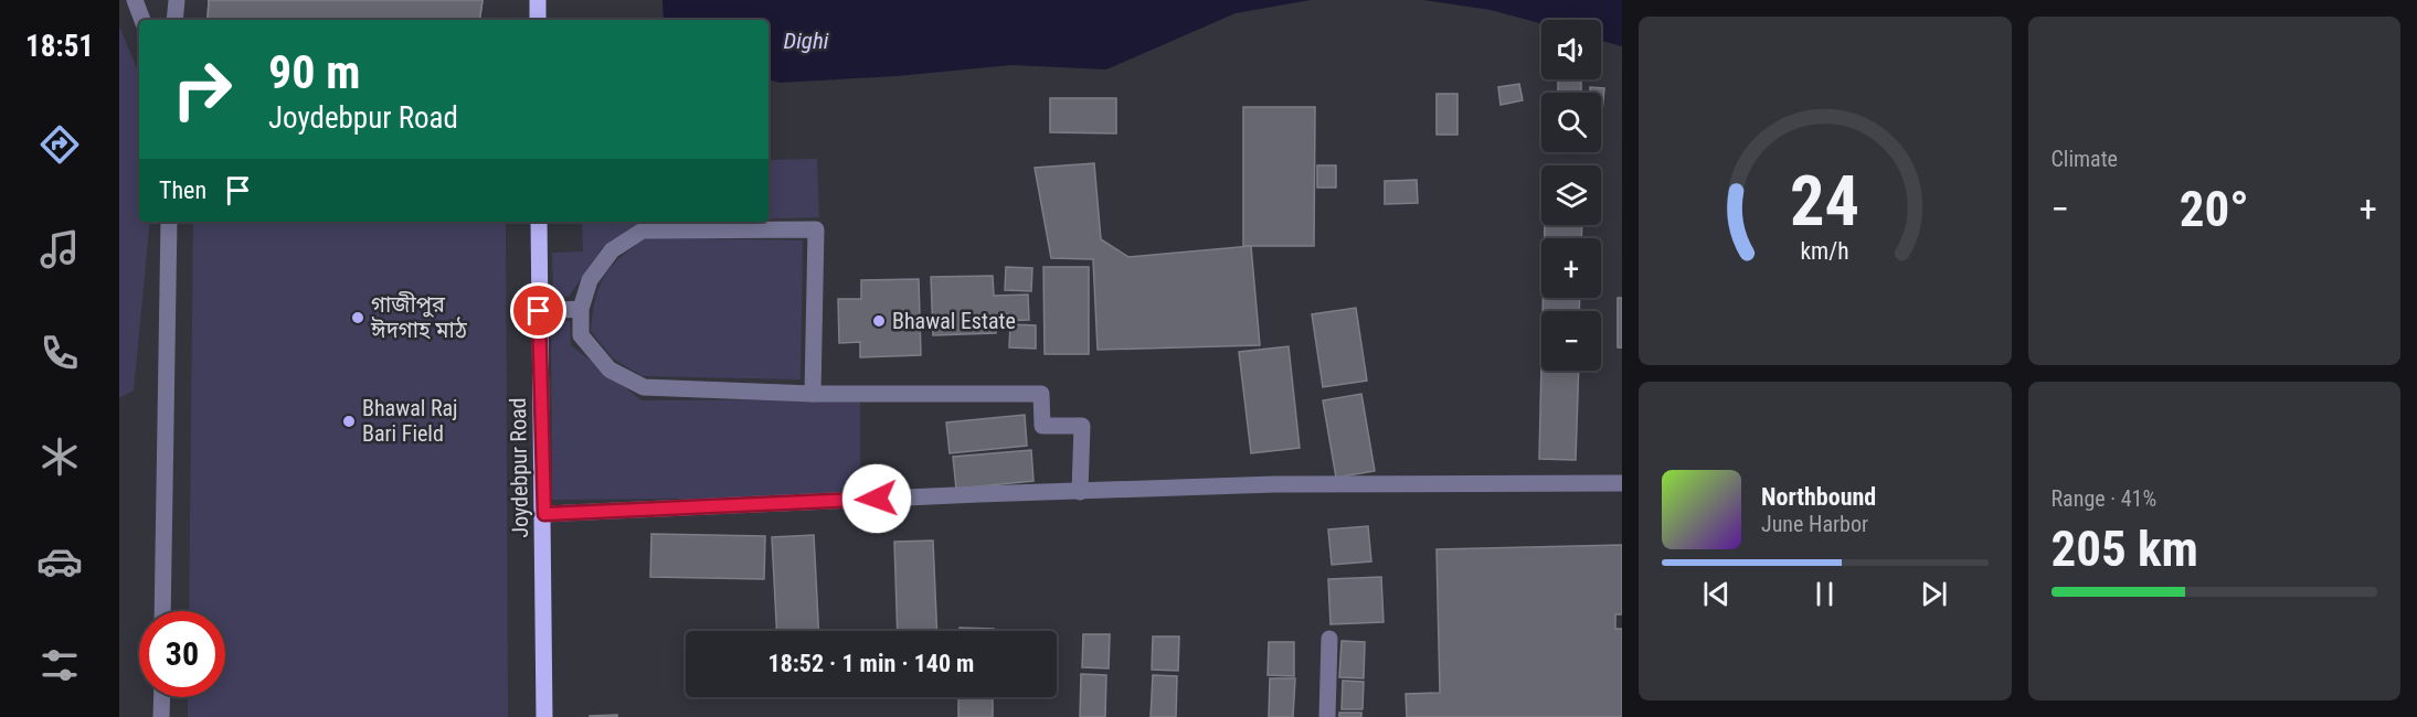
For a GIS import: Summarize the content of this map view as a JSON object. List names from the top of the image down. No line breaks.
{"streets":{"main road":["Joydebpur Road"]},"water":["Dighi"],"places":["গাজীপুর ঈদগাহ মাঠ","Bhawal Estate","Bhawal Raj Bari Field"],"page":{"tabs":"18:51","tile":["Climate",["Range · 41%","205 km"]],"map_buttons":["+","−"],"turn":["90 m","Joydebpur Road"],"then":"Then","heat":["−","20°","+"],"song":["Northbound","June Harbor"],"limit":"30","trip":"18:52 · 1 min · 140 m","gauge":["24","km/h"]}}
